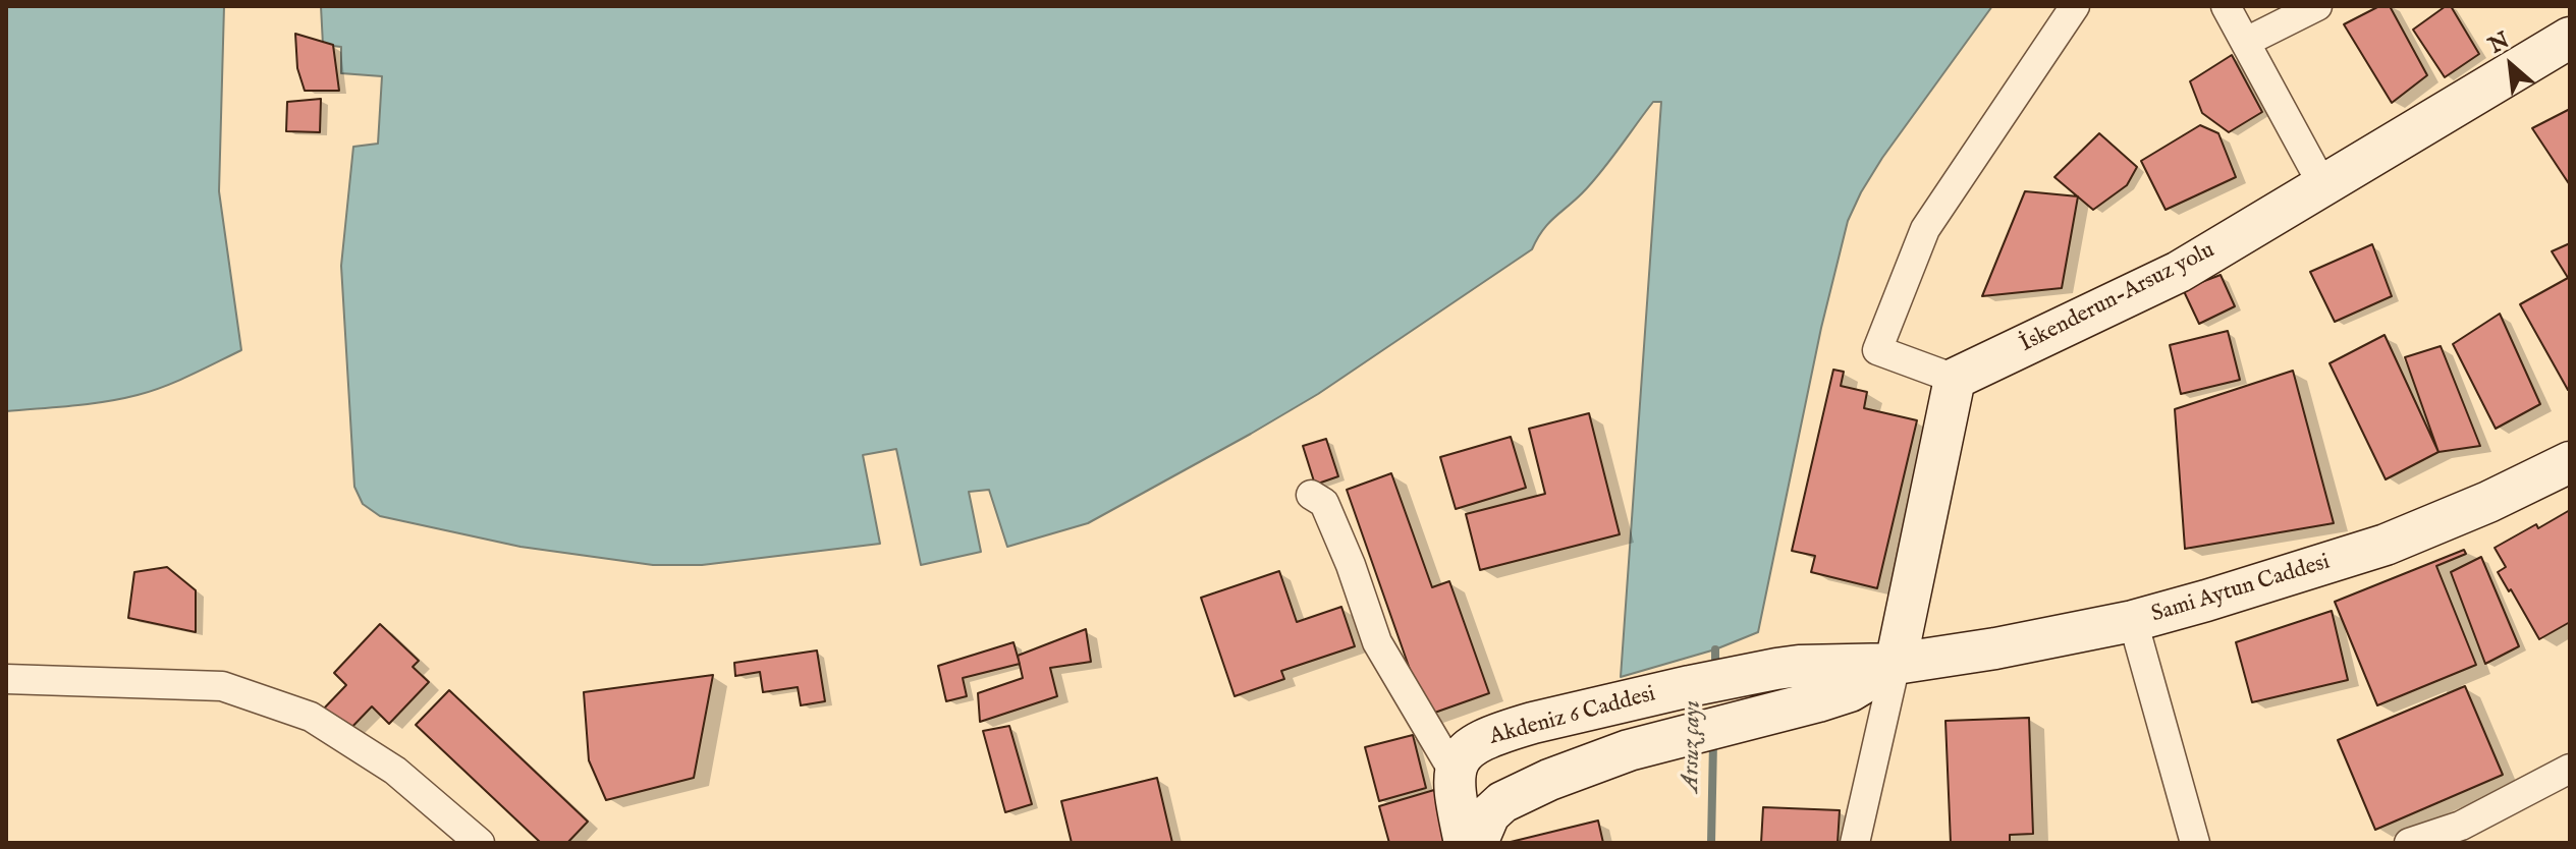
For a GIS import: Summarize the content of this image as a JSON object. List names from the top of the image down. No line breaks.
{"streets":{"main road":["İskenderun-Arsuz yolu","Sami Aytun Caddesi","Akdeniz 6 Caddesi"]},"crossings":[["Sami Aytun Caddesi","Akdeniz 6 Caddesi"]],"water":["Arsuz çayı"],"north":"top left"}
